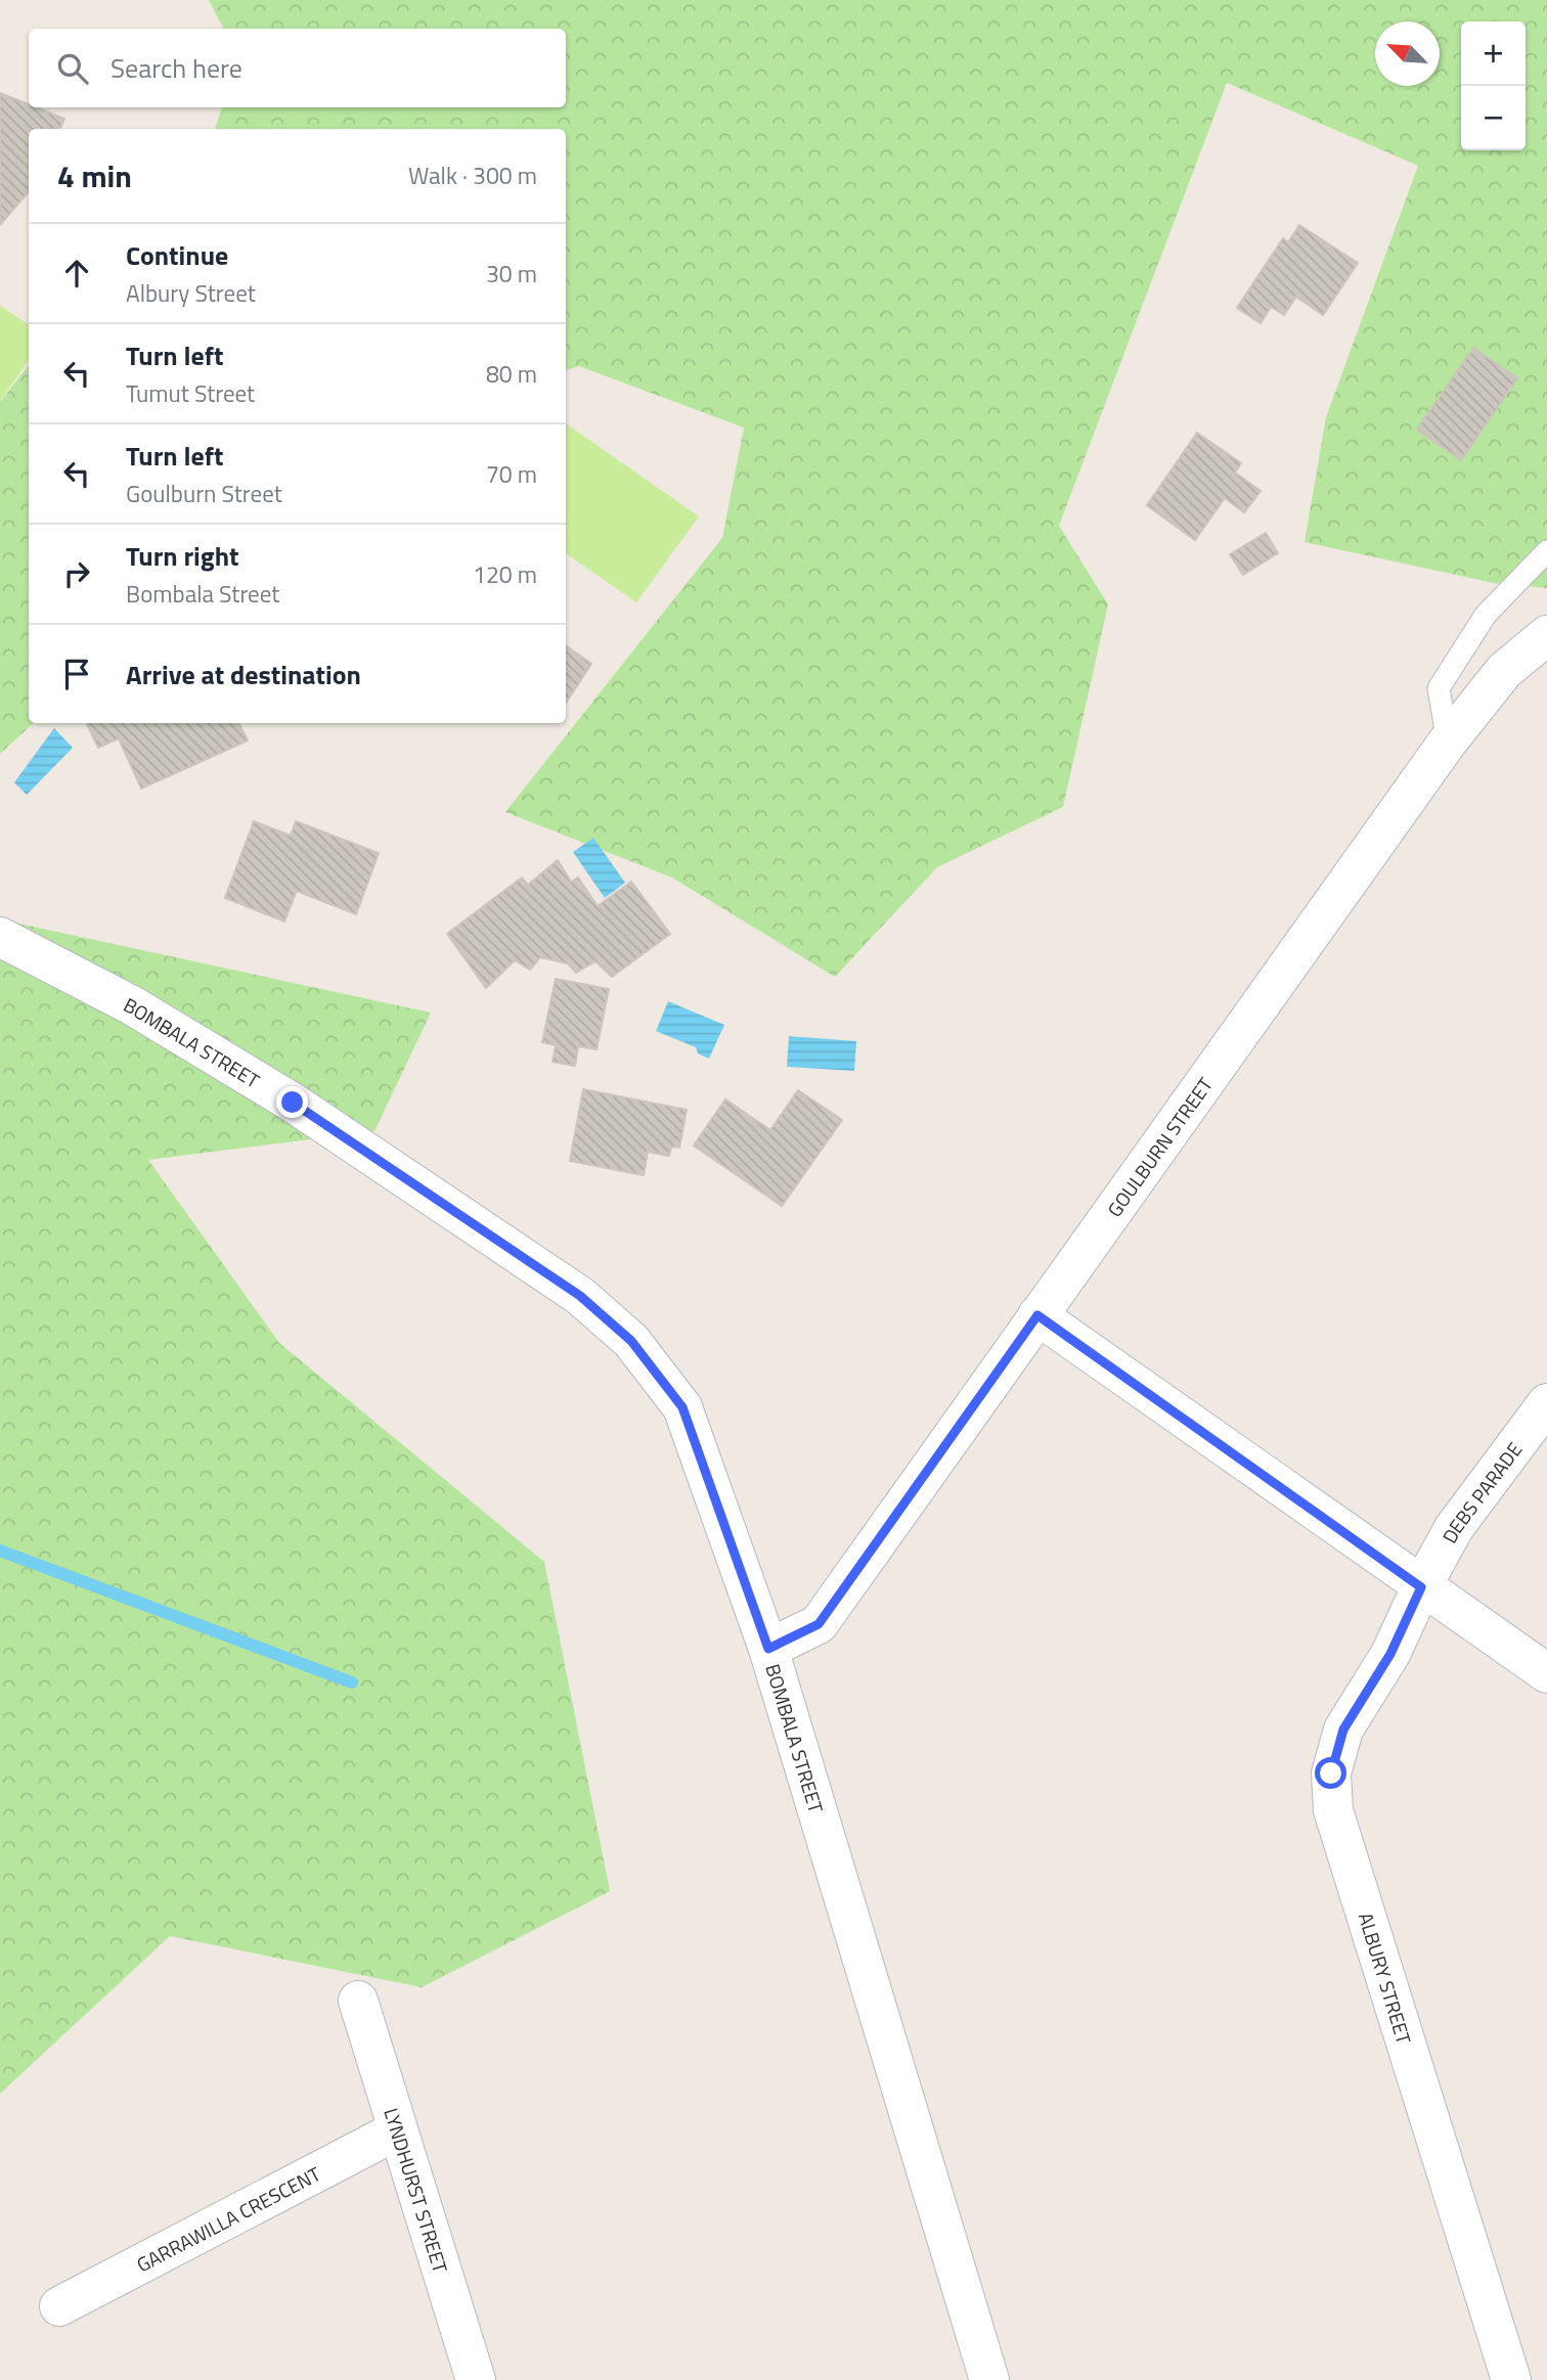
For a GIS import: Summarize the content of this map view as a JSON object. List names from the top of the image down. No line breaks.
{"streets":{"street":["BOMBALA STREET","GOULBURN STREET","DEBS PARADE","ALBURY STREET","LYNDHURST STREET","GARRAWILLA CRESCENT"]},"crossings":[["BOMBALA STREET","GOULBURN STREET"],["DEBS PARADE","ALBURY STREET"],["LYNDHURST STREET","GARRAWILLA CRESCENT"]],"north":"top left","page":{"map_buttons":["+","−"],"search":"Search here","heading":["4 min","Walk · 300 m"],"list":[["Continue","Albury Street","30 m"],["Turn left","Tumut Street","80 m"],["Turn left","Goulburn Street","70 m"],["Turn right","Bombala Street","120 m"],"Arrive at destination"]}}
